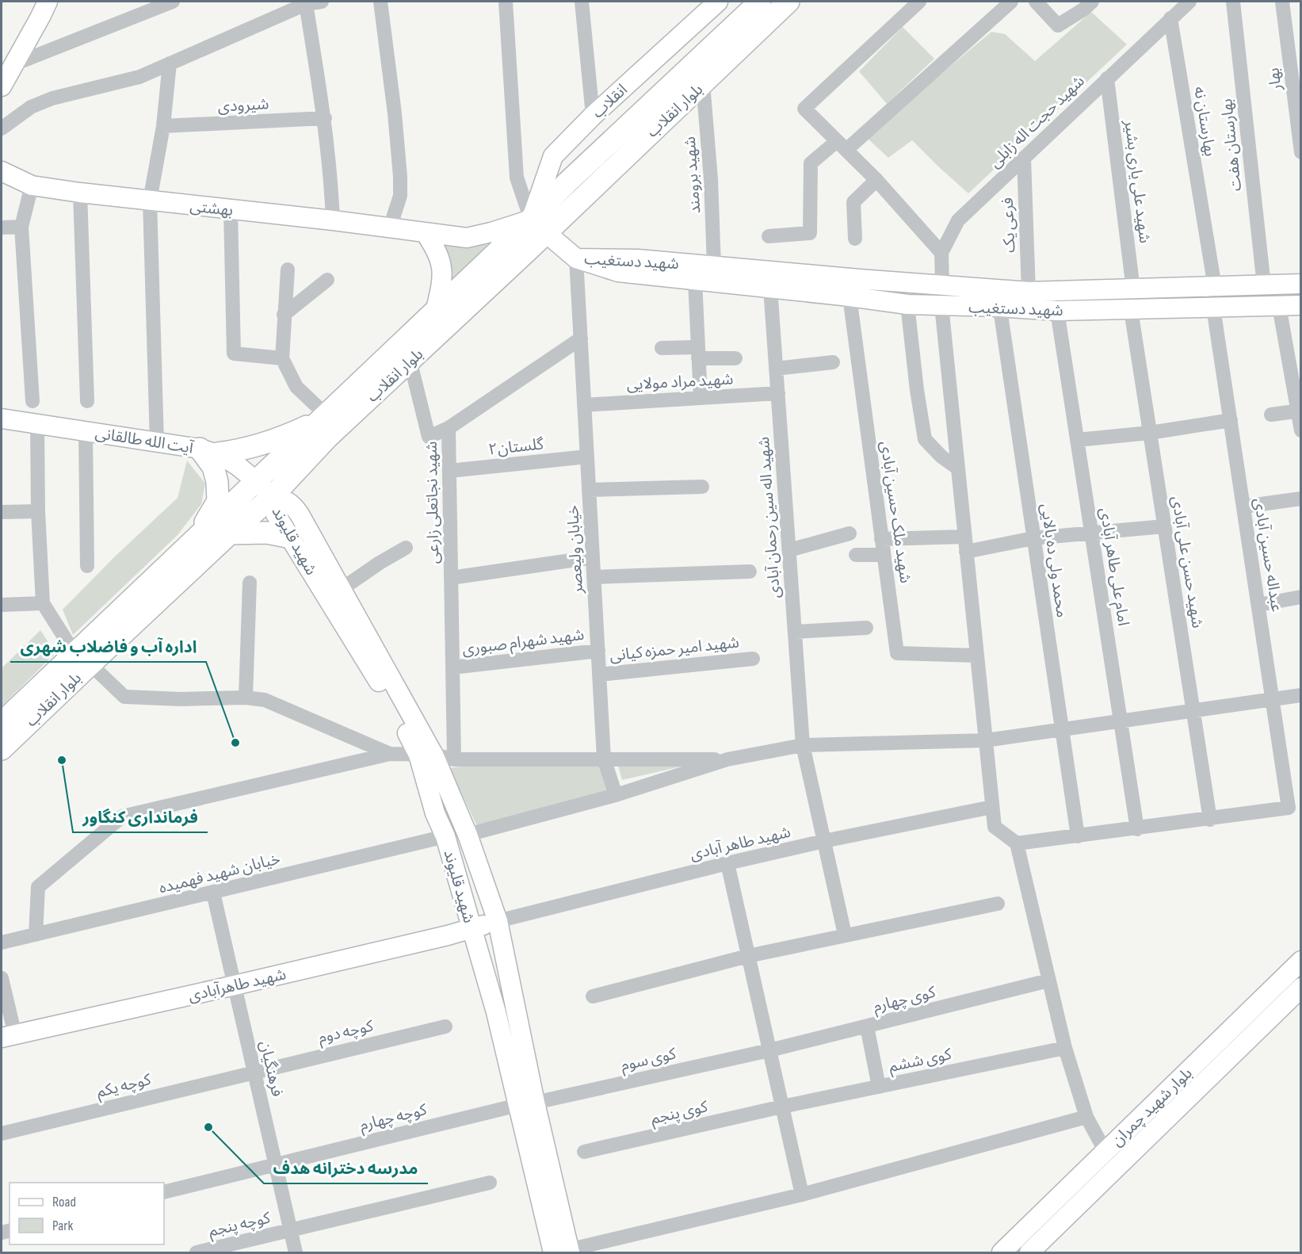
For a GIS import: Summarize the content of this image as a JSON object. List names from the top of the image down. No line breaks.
{"streets":{"main road":["انقلاب","بلوار انقلاب","بهشتی","شهید دستغیب","آیت الله طالقانی","شهید قلیوند","شهید طاهرآبادی","بلوار شهید چمران"],"street":["بهار","شیرودی","شهید حجت اله زابلی","بهارستان نه","بهارستان هفت","شهید برومند","شهید علی یاری بشیر","فرعی یک","شهید مراد مولایی","گلستان۲","شهید نجاتعلی زارعی","شهید ملک حسین آبادی","شهید اله سین رحمان آبادی","خیابان ولیعصر","عبداله حسین آبادی","محمد ولی ده بالایی","شهید حسن علی آبادی","امام علی طاهر آبادی","شهید شهرام صبوری","شهید امیر حمزه کیانی","شهید طاهر آبادی","خیابان شهید فهمیده","کوی چهارم","کوچه دوم","کوی سوم","کوی ششم","فرهنگیان","کوچه یکم","کوی پنجم","کوچه چهارم","کوچه پنجم"]},"crossings":[["انقلاب","بلوار انقلاب"],["انقلاب","بهشتی"],["بلوار انقلاب","شهید برومند"],["بلوار انقلاب","بهشتی"],["بلوار انقلاب","آیت الله طالقانی"],["بلوار انقلاب","شهید قلیوند"],["شهید حجت اله زابلی","بهارستان نه"],["شهید حجت اله زابلی","شهید علی یاری بشیر"],["شهید حجت اله زابلی","فرعی یک"],["شهید حجت اله زابلی","شهید دستغیب"],["بهارستان نه","شهید دستغیب"],["بهارستان هفت","شهید دستغیب"],["شهید برومند","شهید دستغیب"],["شهید علی یاری بشیر","شهید دستغیب"],["فرعی یک","شهید دستغیب"],["شهید دستغیب","شهید ملک حسین آبادی"],["شهید دستغیب","شهید اله سین رحمان آبادی"],["شهید دستغیب","عبداله حسین آبادی"],["شهید دستغیب","محمد ولی ده بالایی"],["شهید دستغیب","شهید حسن علی آبادی"],["شهید دستغیب","امام علی طاهر آبادی"],["شهید مراد مولایی","شهید اله سین رحمان آبادی"],["شهید مراد مولایی","خیابان ولیعصر"],["آیت الله طالقانی","شهید قلیوند"],["گلستان۲","شهید نجاتعلی زارعی"],["گلستان۲","خیابان ولیعصر"],["شهید نجاتعلی زارعی","خیابان ولیعصر"],["شهید نجاتعلی زارعی","شهید شهرام صبوری"],["شهید اله سین رحمان آبادی","شهید طاهر آبادی"],["شهید قلیوند","شهید طاهر آبادی"],["شهید قلیوند","خیابان شهید فهمیده"],["شهید قلیوند","شهید طاهرآبادی"],["شهید قلیوند","کوی سوم"],["شهید قلیوند","کوچه چهارم"],["خیابان ولیعصر","شهید شهرام صبوری"],["خیابان ولیعصر","شهید امیر حمزه کیانی"],["عبداله حسین آبادی","شهید حسن علی آبادی"],["شهید طاهر آبادی","شهید طاهرآبادی"],["خیابان شهید فهمیده","فرهنگیان"],["شهید طاهرآبادی","فرهنگیان"],["کوی چهارم","کوی سوم"],["کوچه دوم","فرهنگیان"],["کوچه دوم","کوچه یکم"],["کوی سوم","کوچه چهارم"],["کوی ششم","کوی پنجم"],["فرهنگیان","کوچه یکم"],["فرهنگیان","کوچه چهارم"],["فرهنگیان","کوچه پنجم"]],"places":["اداره آب و فاضلاب شهری","فرمانداری کنگاور","مدرسه دخترانه هدف"],"legend":["Road","Park"]}
